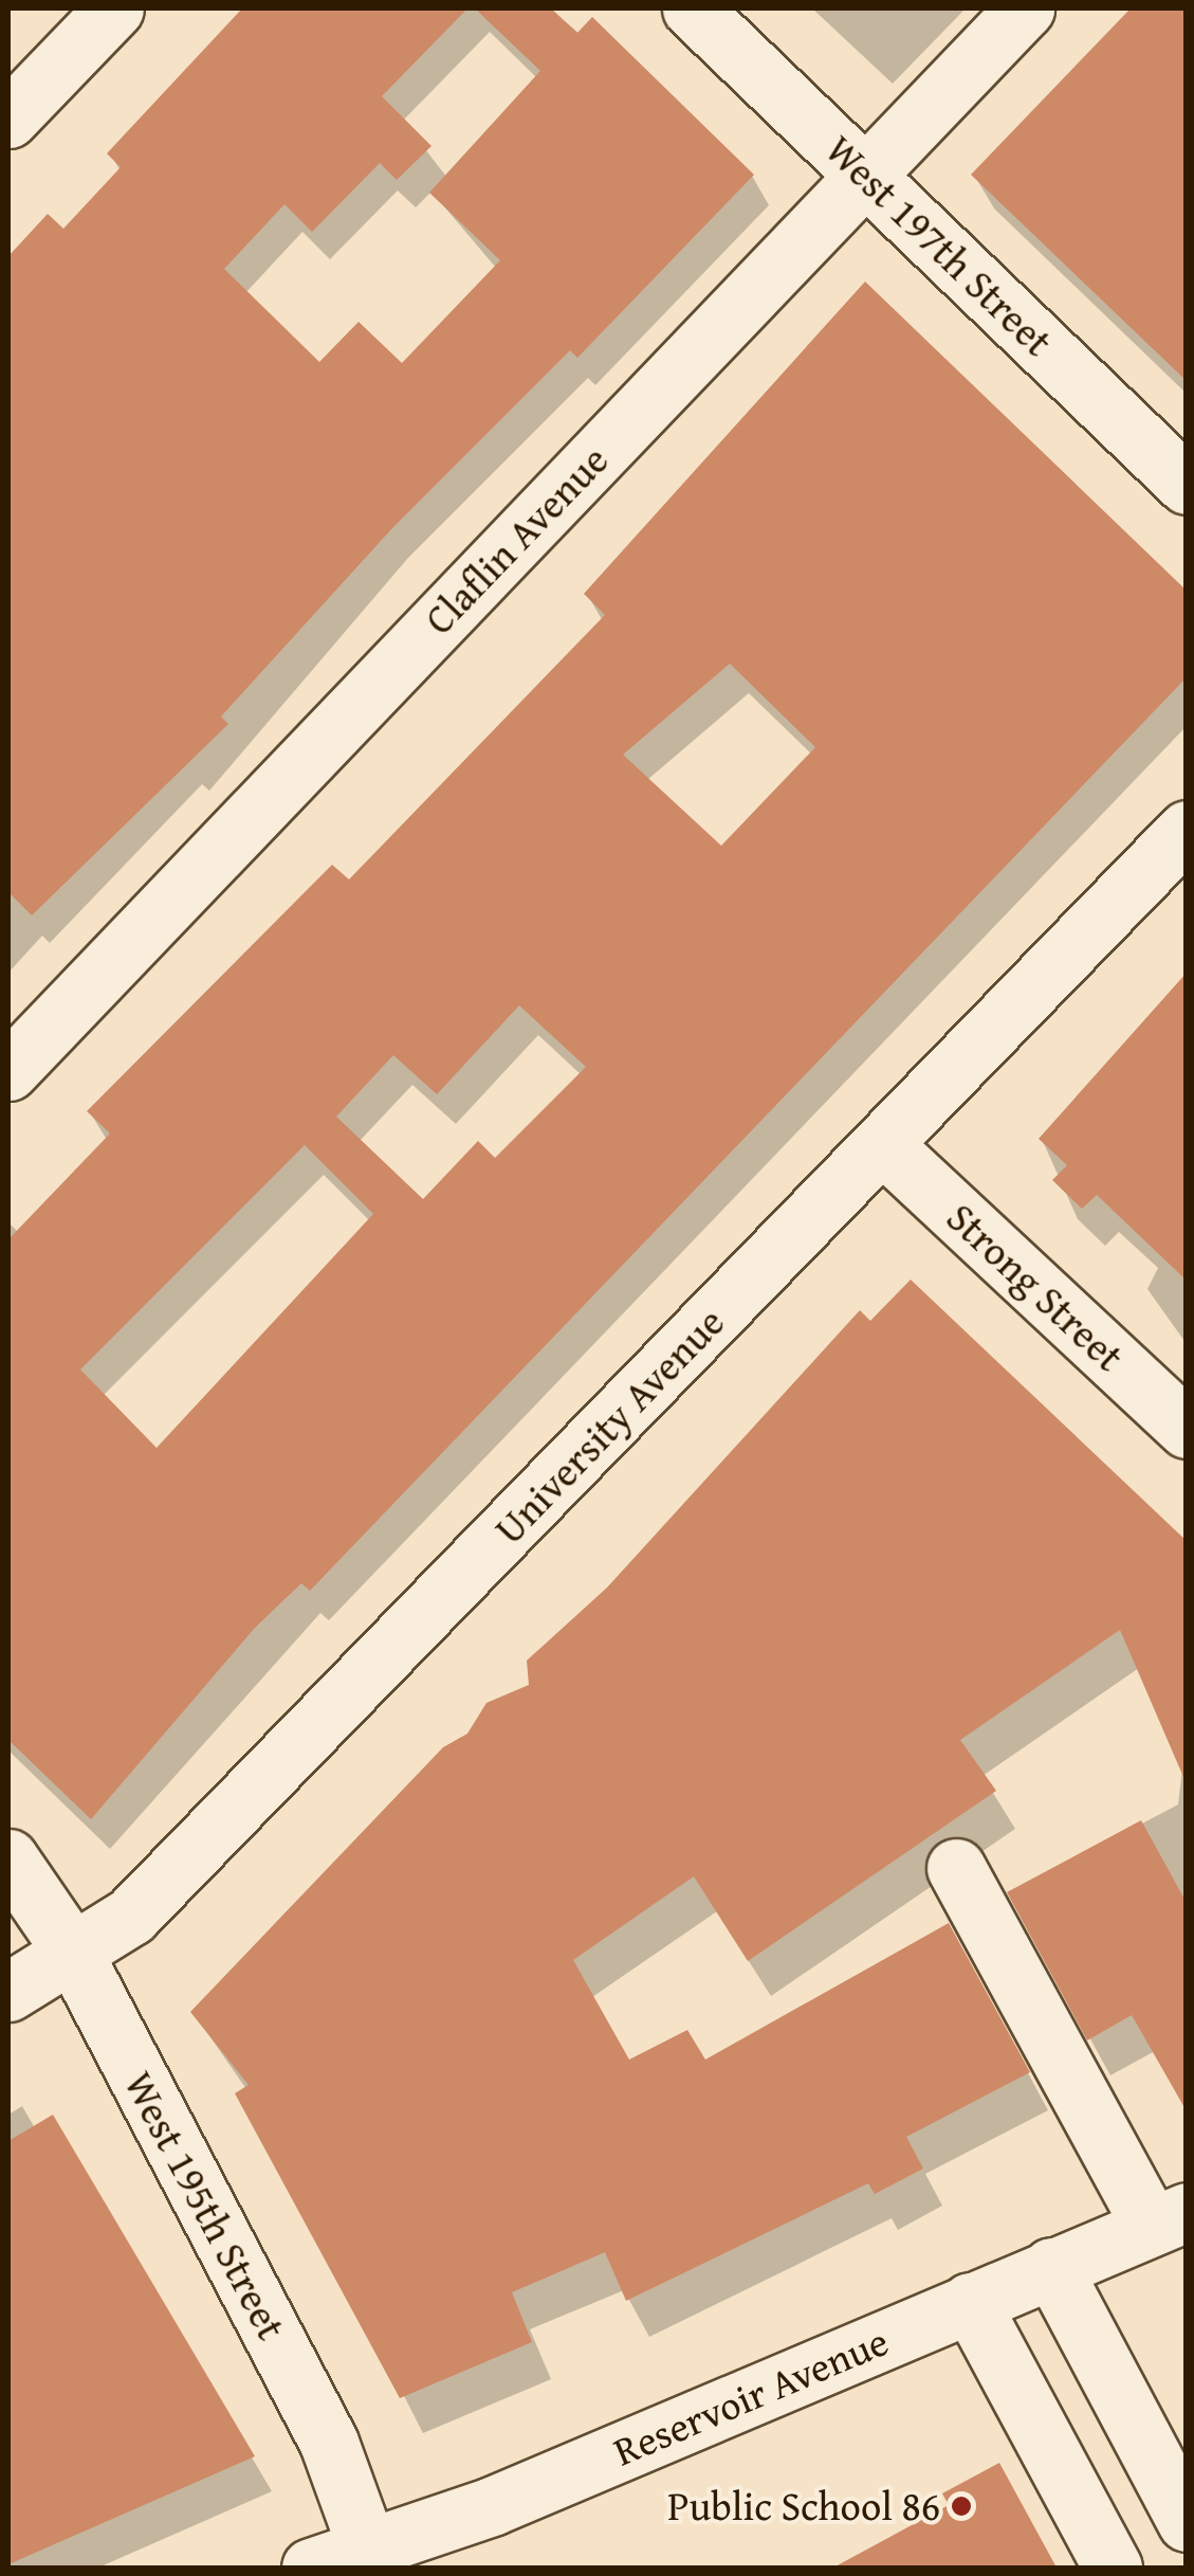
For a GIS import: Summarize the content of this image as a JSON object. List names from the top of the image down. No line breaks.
{"streets":{"street":["West 197th Street","Claflin Avenue","Strong Street","University Avenue","West 195th Street","Reservoir Avenue"]},"crossings":[["West 197th Street","Claflin Avenue"],["Strong Street","University Avenue"],["University Avenue","West 195th Street"],["West 195th Street","Reservoir Avenue"]],"places":["Public School 86"]}
